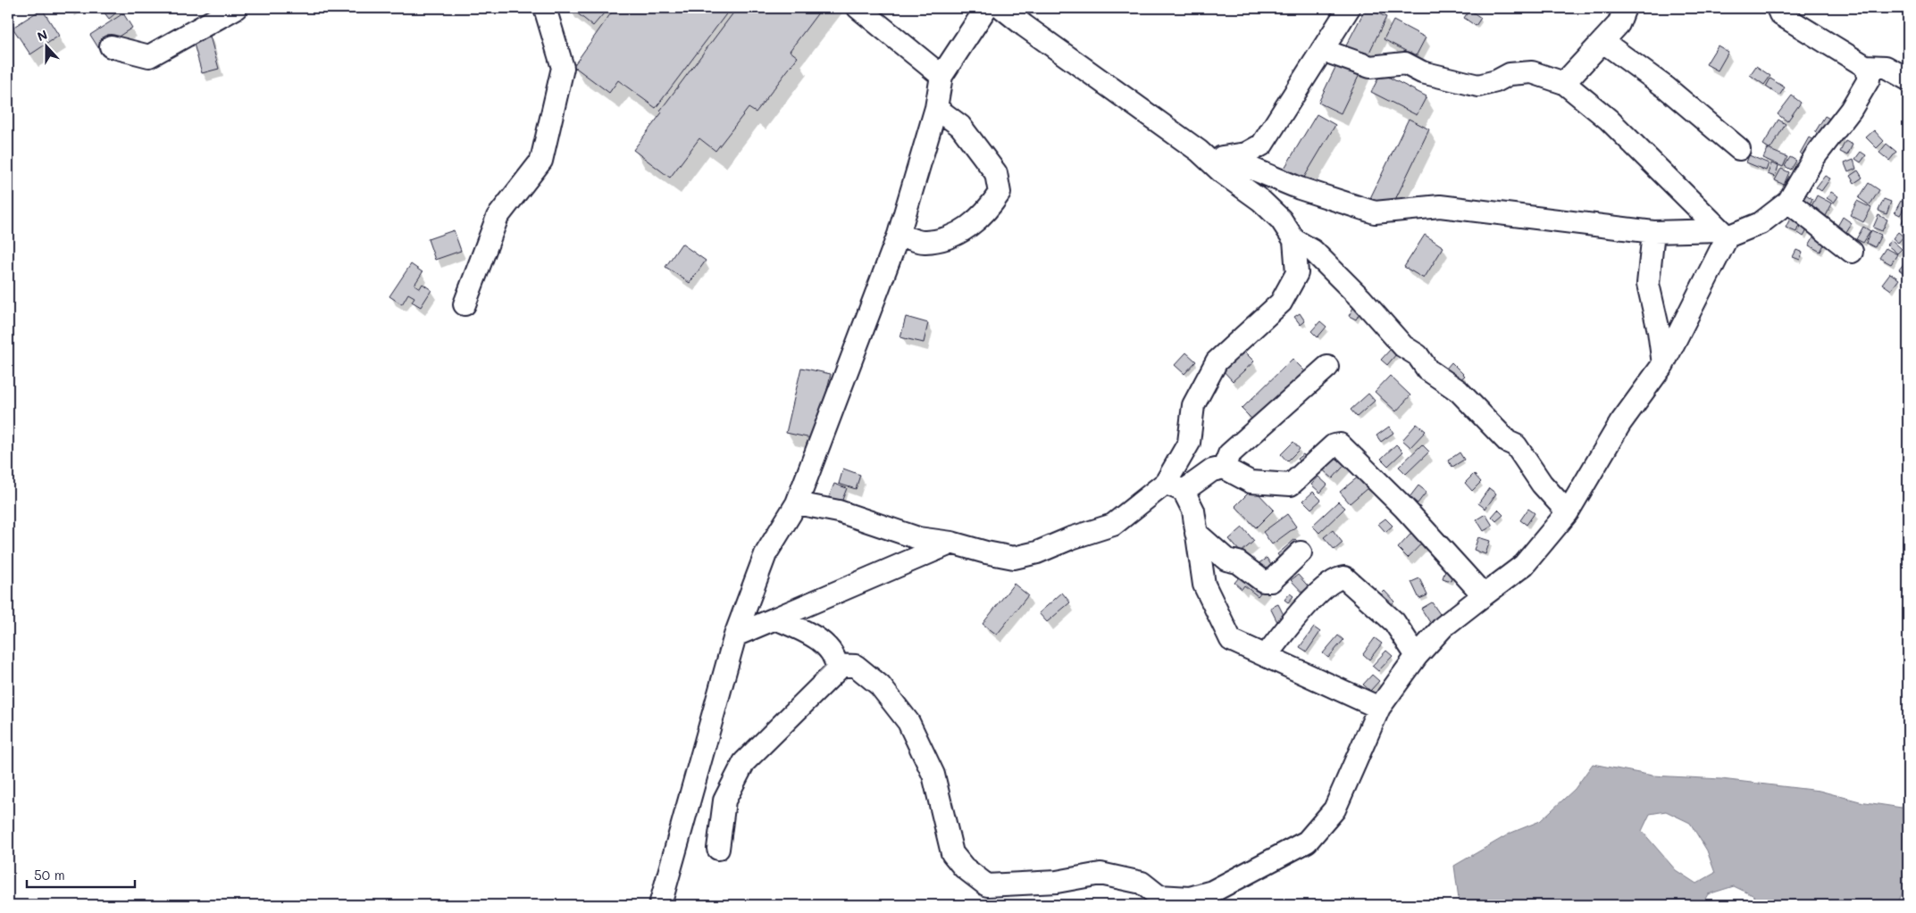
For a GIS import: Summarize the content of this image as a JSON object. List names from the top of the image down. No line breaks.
{"scale_bar":"50 m","north":"top"}
